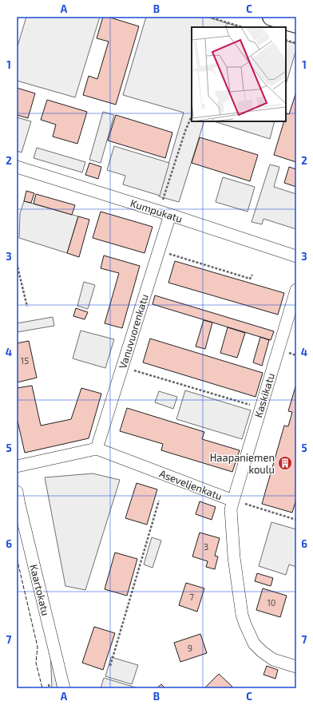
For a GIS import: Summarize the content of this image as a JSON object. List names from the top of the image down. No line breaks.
{"streets":{"street":["Kumpukatu","Vanuvuorenkatu","Kaskikatu","Aseveljenkatu","Kaartokatu"]},"crossings":[["Kumpukatu","Vanuvuorenkatu"],["Vanuvuorenkatu","Aseveljenkatu"],["Kaskikatu","Aseveljenkatu"]],"places":{"building":["Haapaniemen koulu"]},"house_numbers":["15","3","7","10","9"],"grid":{"columns":["A","B","C"],"rows":["1","2","3","4","5","6","7"]}}
